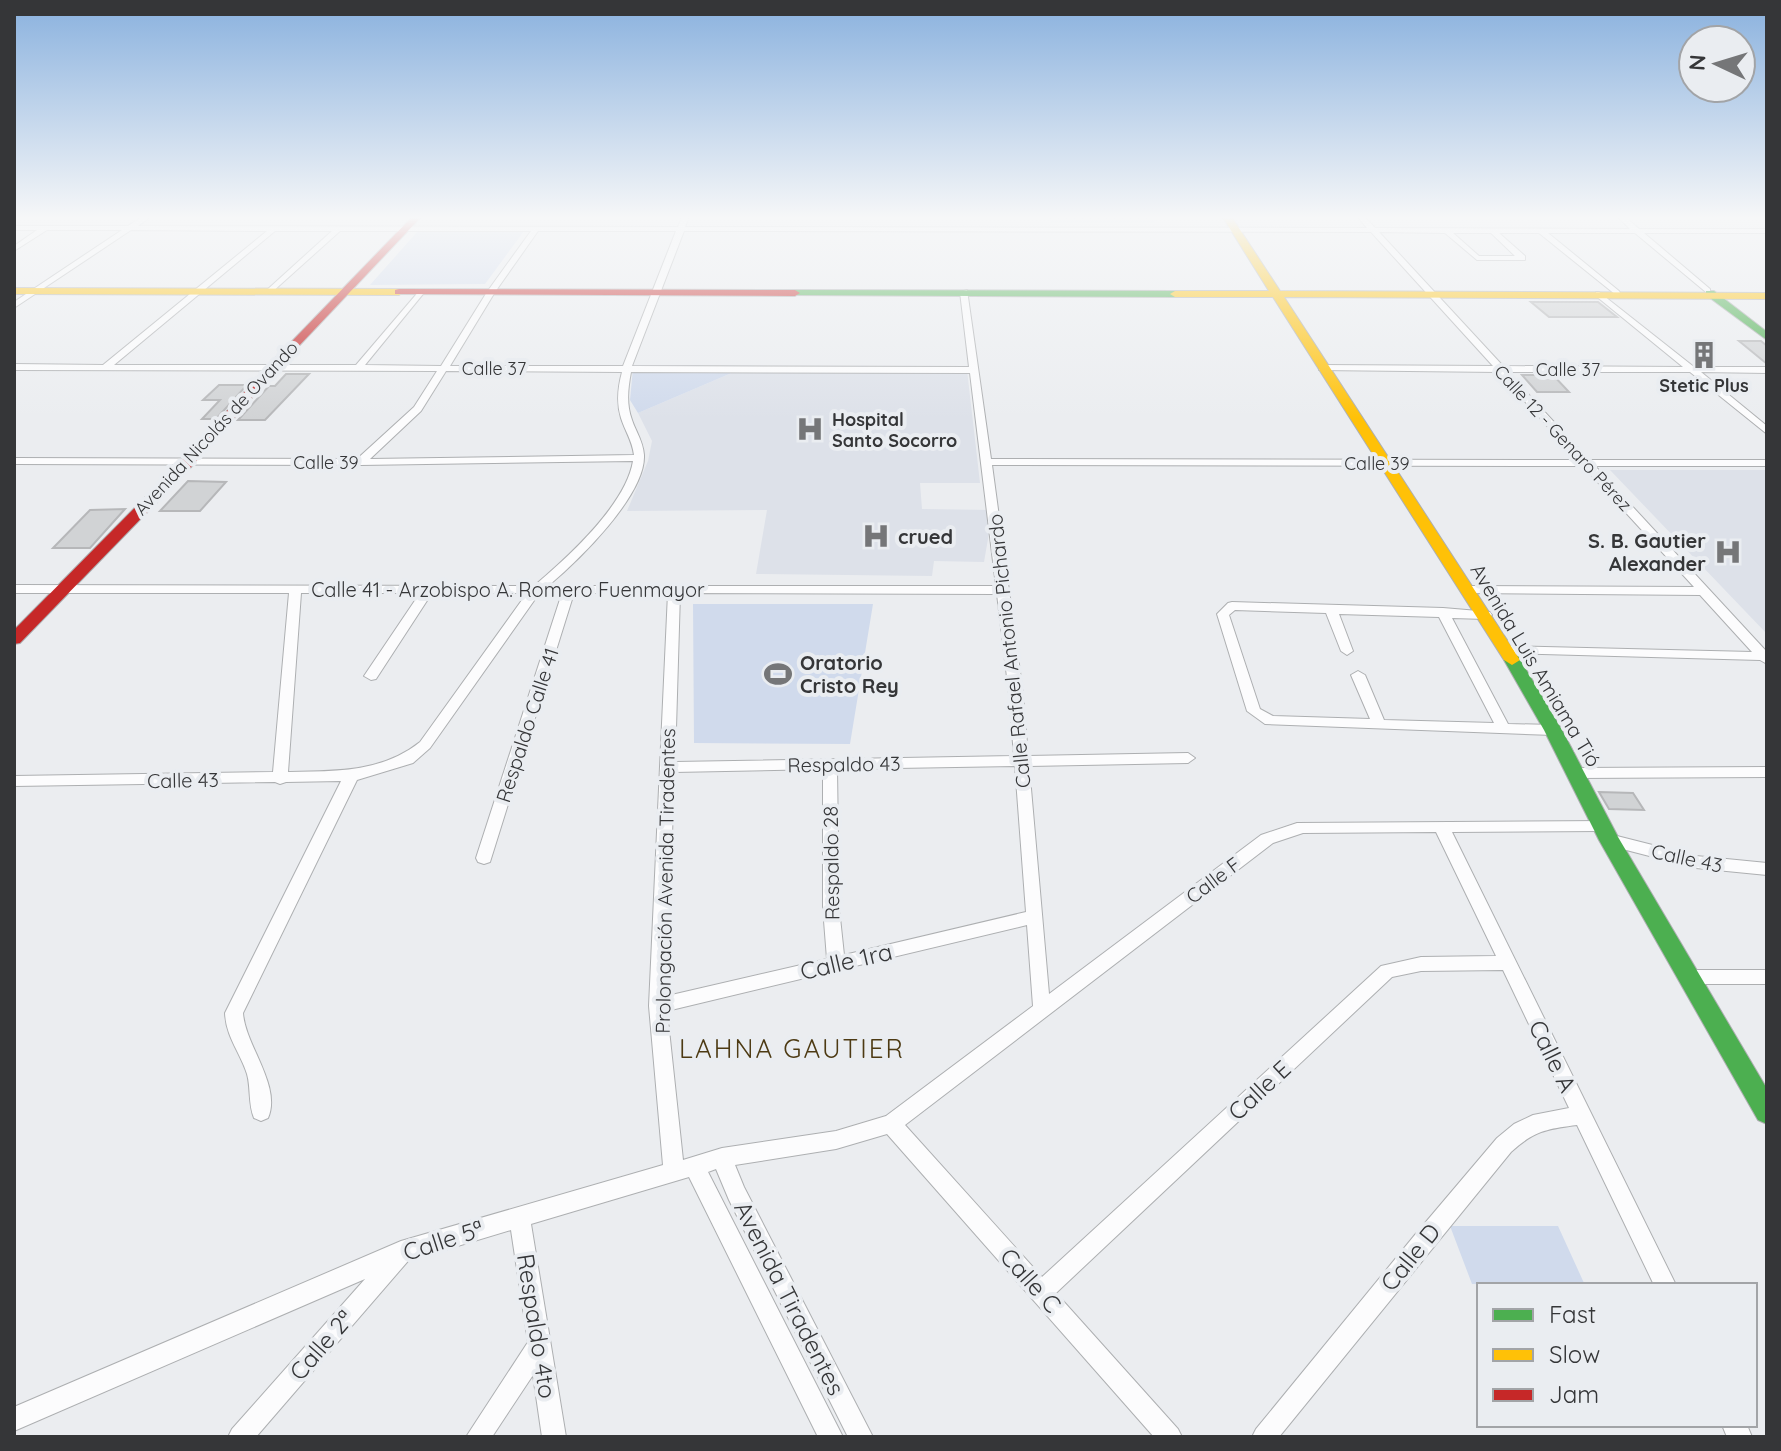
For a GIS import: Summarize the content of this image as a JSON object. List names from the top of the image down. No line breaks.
{"streets":{"main road":["Avenida Nicolás de Ovando","Avenida Luis Amiama Tió"],"street":["Calle 37","Calle 12 - Genaro Pérez","Calle 39","Calle 41 - Arzobispo A. Romero Fuenmayor","Calle Rafael Antonio Pichardo","Respaldo Calle 41","Respaldo 43","Calle 43","Respaldo 28","Calle F","Prolongación Avenida Tiradentes","Calle 1ra","Calle A","Calle E","Calle 5ª","Calle D","Calle C","Avenida Tiradentes","Respaldo 4to","Calle 2ª"]},"crossings":[["Calle 37","Avenida Nicolás de Ovando"],["Calle 37","Calle 12 - Genaro Pérez"],["Calle 37","Calle Rafael Antonio Pichardo"],["Calle 37","Avenida Luis Amiama Tió"],["Avenida Nicolás de Ovando","Calle 39"],["Avenida Nicolás de Ovando","Calle 41 - Arzobispo A. Romero Fuenmayor"],["Calle 12 - Genaro Pérez","Calle 39"],["Calle 39","Calle Rafael Antonio Pichardo"],["Calle 39","Avenida Luis Amiama Tió"],["Calle 41 - Arzobispo A. Romero Fuenmayor","Calle Rafael Antonio Pichardo"],["Calle 41 - Arzobispo A. Romero Fuenmayor","Respaldo Calle 41"],["Calle 41 - Arzobispo A. Romero Fuenmayor","Prolongación Avenida Tiradentes"],["Calle Rafael Antonio Pichardo","Respaldo 43"],["Calle Rafael Antonio Pichardo","Calle F"],["Calle Rafael Antonio Pichardo","Calle 1ra"],["Avenida Luis Amiama Tió","Calle 43"],["Avenida Luis Amiama Tió","Calle F"],["Respaldo 43","Respaldo 28"],["Respaldo 43","Prolongación Avenida Tiradentes"],["Calle 43","Calle F"],["Respaldo 28","Calle 1ra"],["Calle F","Calle A"],["Calle F","Calle 5ª"],["Calle F","Calle C"],["Prolongación Avenida Tiradentes","Calle 1ra"],["Prolongación Avenida Tiradentes","Calle 5ª"],["Prolongación Avenida Tiradentes","Avenida Tiradentes"],["Calle A","Calle E"],["Calle A","Calle D"],["Calle E","Calle C"],["Calle 5ª","Calle C"],["Calle 5ª","Avenida Tiradentes"],["Calle 5ª","Respaldo 4to"],["Calle 5ª","Calle 2ª"]],"districts":["LAHNA GAUTIER"],"places":{"building":["Stetic Plus"],"hospital":["Hospital Santo Socorro","crued","S. B. Gautier Alexander"],"sports":["Oratorio Cristo Rey"]},"legend":["Fast","Slow","Jam"],"north":"left"}
